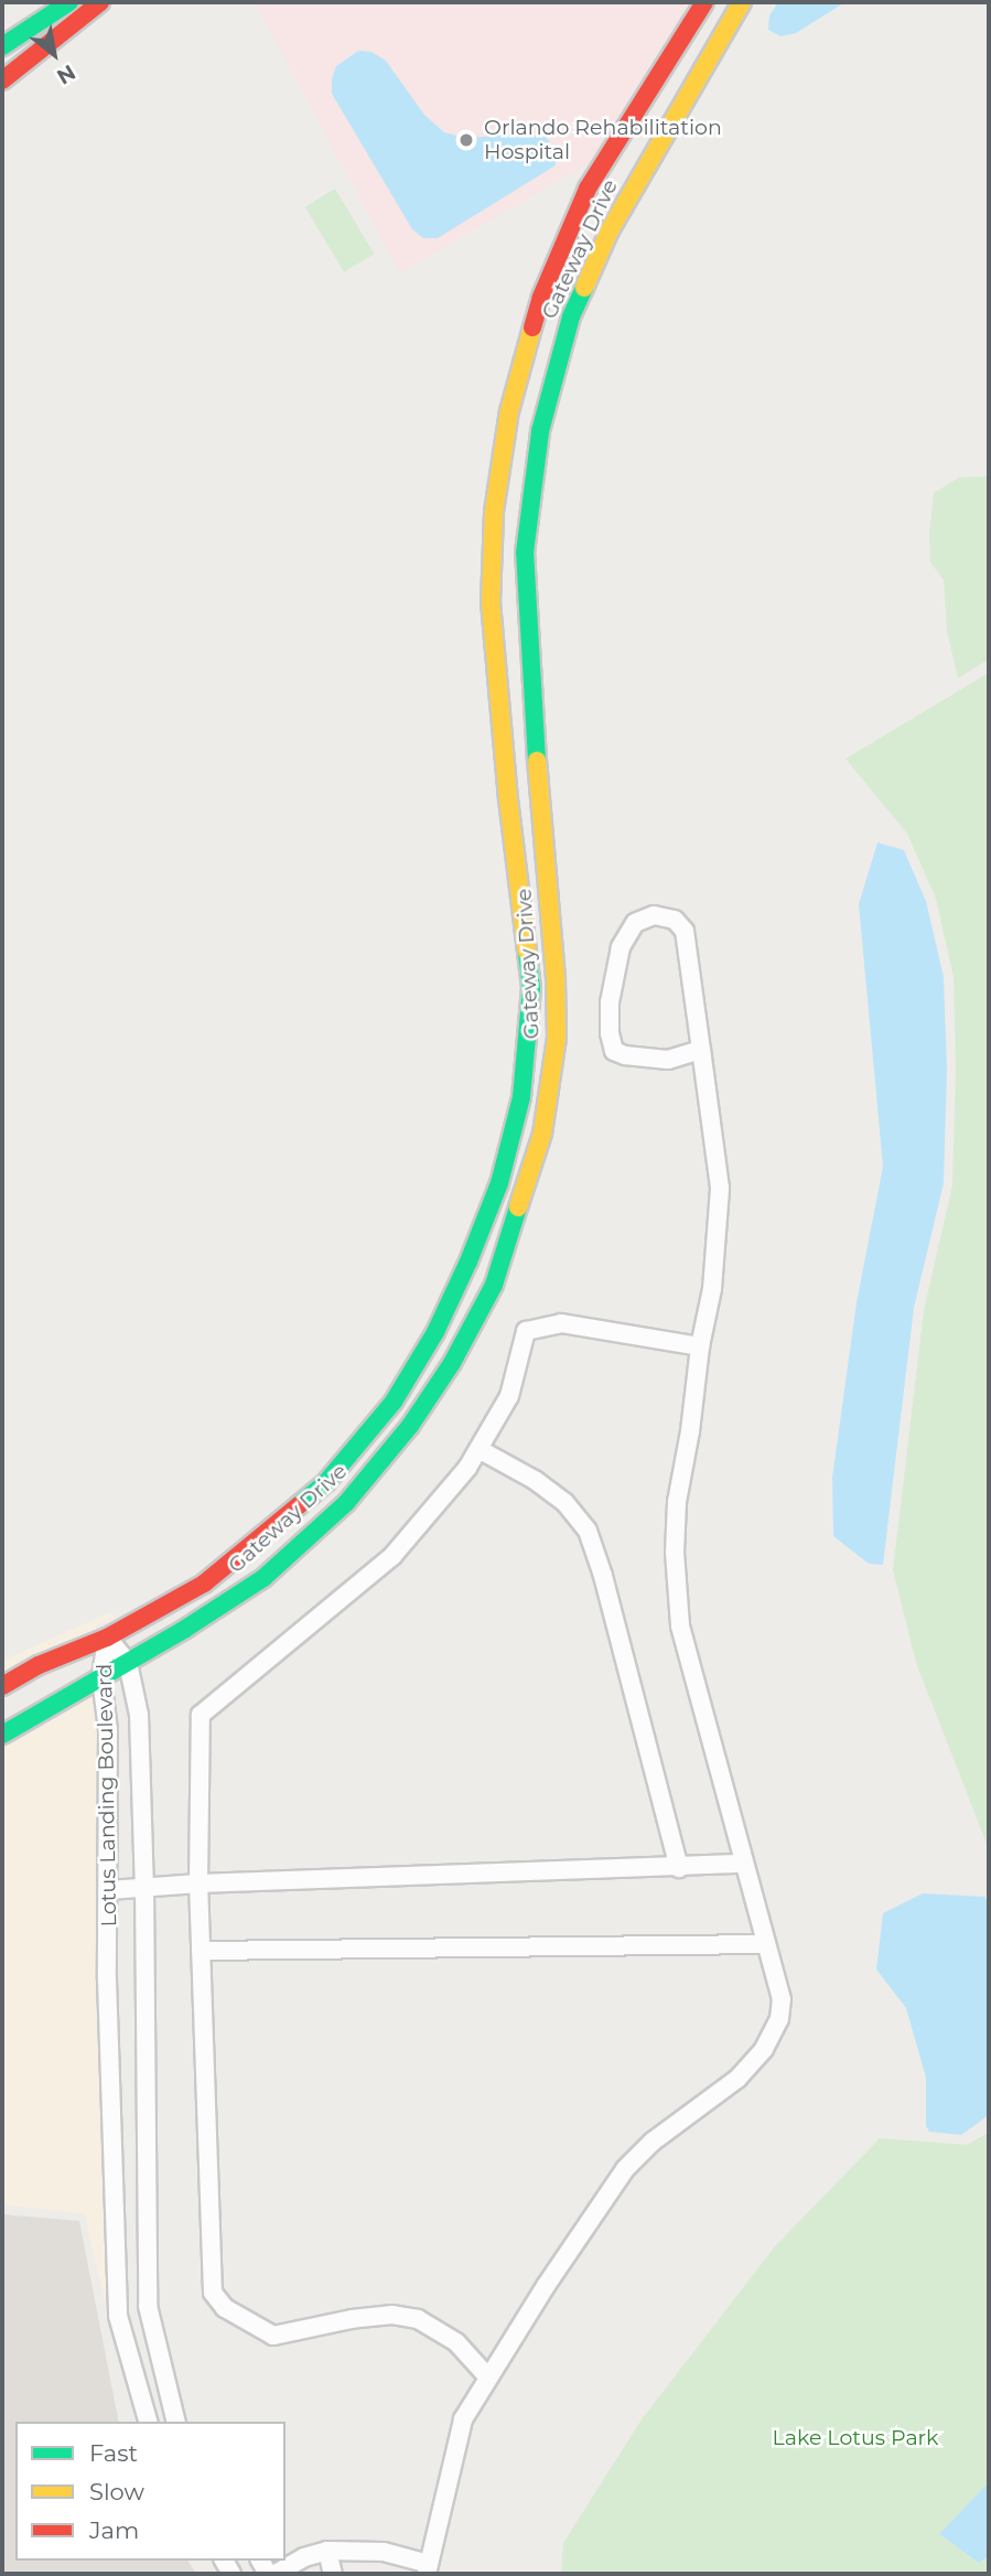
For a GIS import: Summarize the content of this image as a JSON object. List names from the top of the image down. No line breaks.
{"streets":{"main road":["Gateway Drive"],"street":["Lotus Landing Boulevard"]},"crossings":[["Gateway Drive","Lotus Landing Boulevard"]],"parks":["Lake Lotus Park"],"places":["Orlando Rehabilitation Hospital"],"legend":["Fast","Slow","Jam"],"north":"bottom right"}
